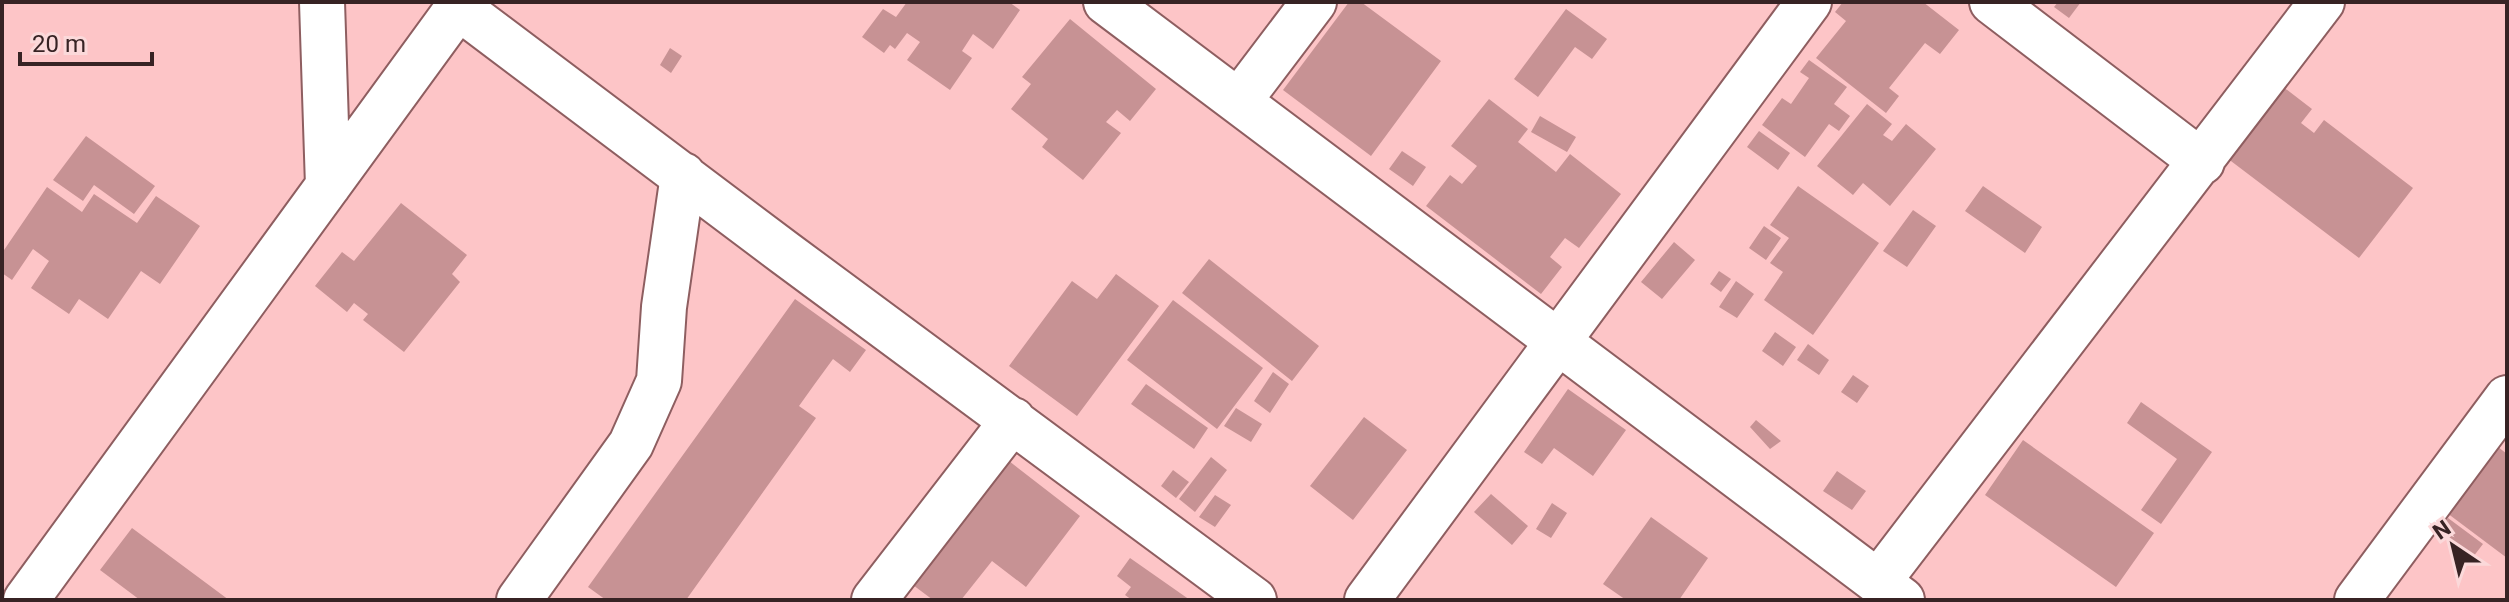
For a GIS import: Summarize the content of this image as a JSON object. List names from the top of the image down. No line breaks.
{"scale_bar":"20 m","north":"top left"}
